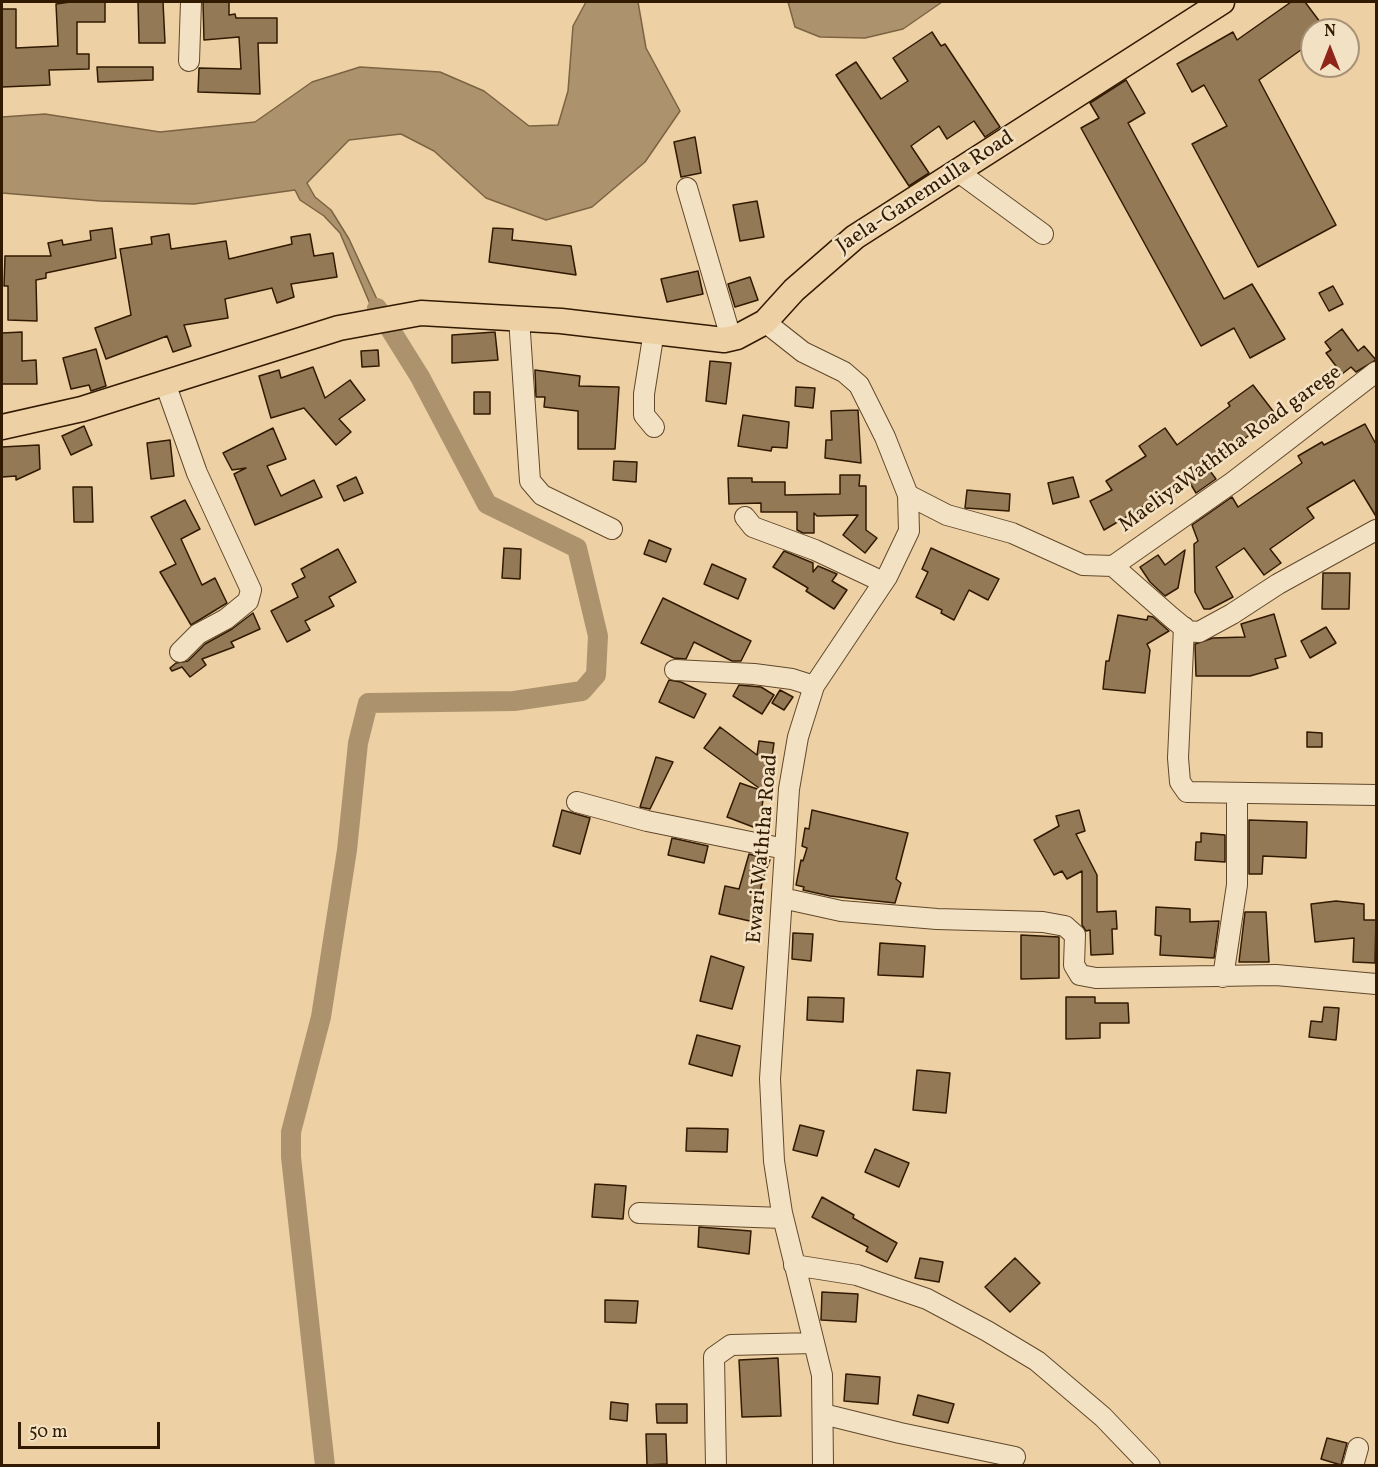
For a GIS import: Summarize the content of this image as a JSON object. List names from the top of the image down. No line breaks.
{"streets":{"main road":["Jaela-Ganemulla Road"],"street":["MaeliyaWaththa Road garege","Ewari Waththa Road"]},"crossings":[["Jaela-Ganemulla Road","Ewari Waththa Road"]],"scale_bar":"50 m","north":"top"}
